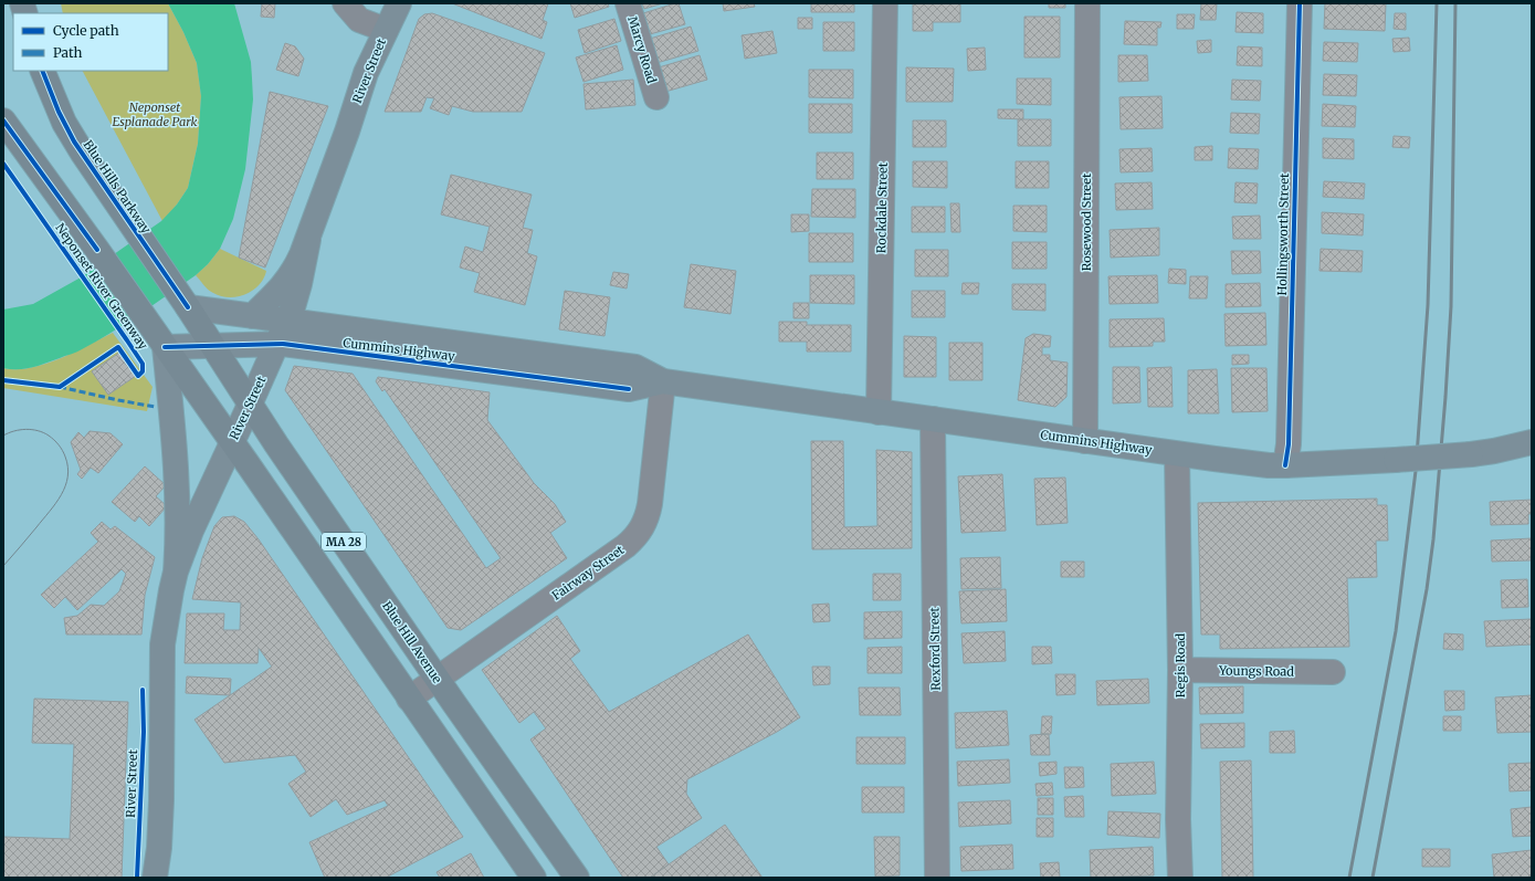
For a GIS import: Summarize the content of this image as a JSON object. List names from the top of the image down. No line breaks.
{"streets":{"highway":["Blue Hills Parkway","MA 28","Blue Hill Avenue"],"main road":["River Street","Cummins Highway"],"street":["Marcy Road","Rockdale Street","Rosewood Street","Hollingsworth Street","Fairway Street","Rexford Street","Regis Road","Youngs Road"],"cycle path":["Neponset River Greenway"]},"crossings":[["River Street","Blue Hills Parkway"],["River Street","Cummins Highway"],["River Street","MA 28"],["River Street","Blue Hill Avenue"],["Blue Hills Parkway","Cummins Highway"],["Blue Hills Parkway","Blue Hill Avenue"],["Rockdale Street","Cummins Highway"],["Rosewood Street","Cummins Highway"],["Hollingsworth Street","Cummins Highway"],["Cummins Highway","MA 28"],["Cummins Highway","Fairway Street"],["Cummins Highway","Rexford Street"],["Cummins Highway","Regis Road"],["MA 28","Fairway Street"],["Fairway Street","Blue Hill Avenue"],["Regis Road","Youngs Road"]],"parks":["Neponset Esplanade Park"],"legend":["Cycle path","Path"]}
